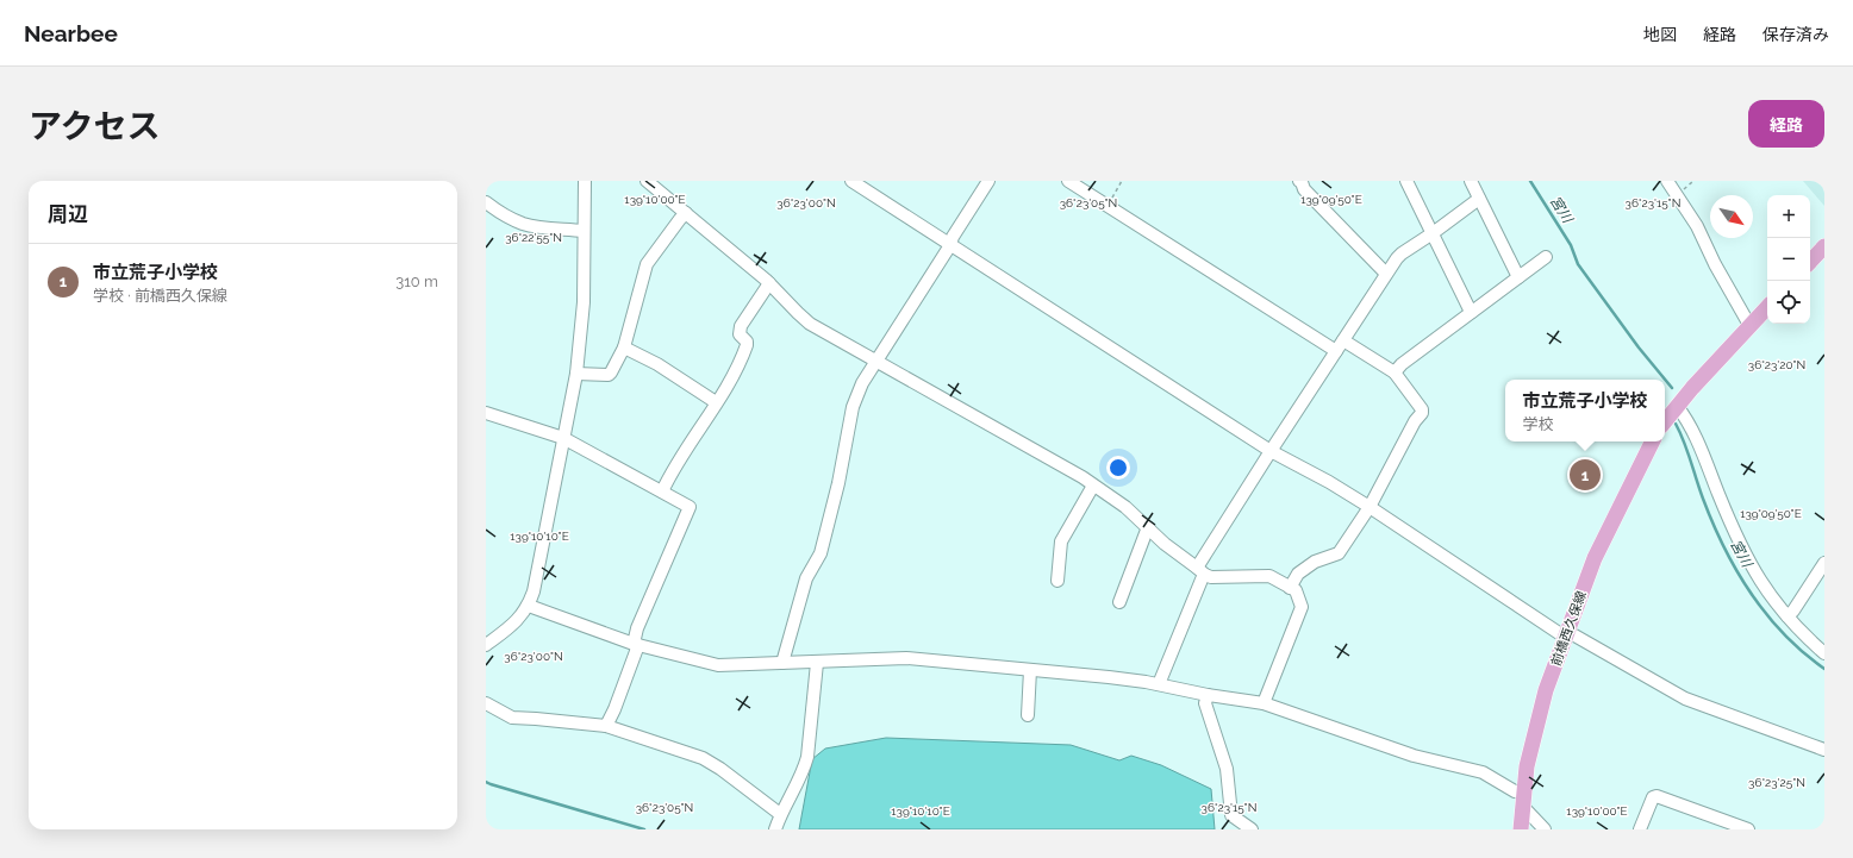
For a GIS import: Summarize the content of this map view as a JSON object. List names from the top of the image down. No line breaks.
{"streets":{"main road":["前橋西久保線"]},"water":["宮川"],"north":"bottom right","page":{"header":"Nearbee","nav":["地図","経路","保存済み"],"title":"アクセス","buttons":"経路","heading":"周辺","map_buttons":["+","−"],"list":[{"mark":"1","name":"市立荒子小学校","note":"学校 · 前橋西久保線","value":"310 m"}],"popup":["市立荒子小学校","学校"],"pins":"1"},"coordinates":["139°10'00\"E","139°09'50\"E","36°23'00\"N","36°23'05\"N","36°23'15\"N","36°22'55\"N","36°23'20\"N","139°10'10\"E","36°23'25\"N"]}
